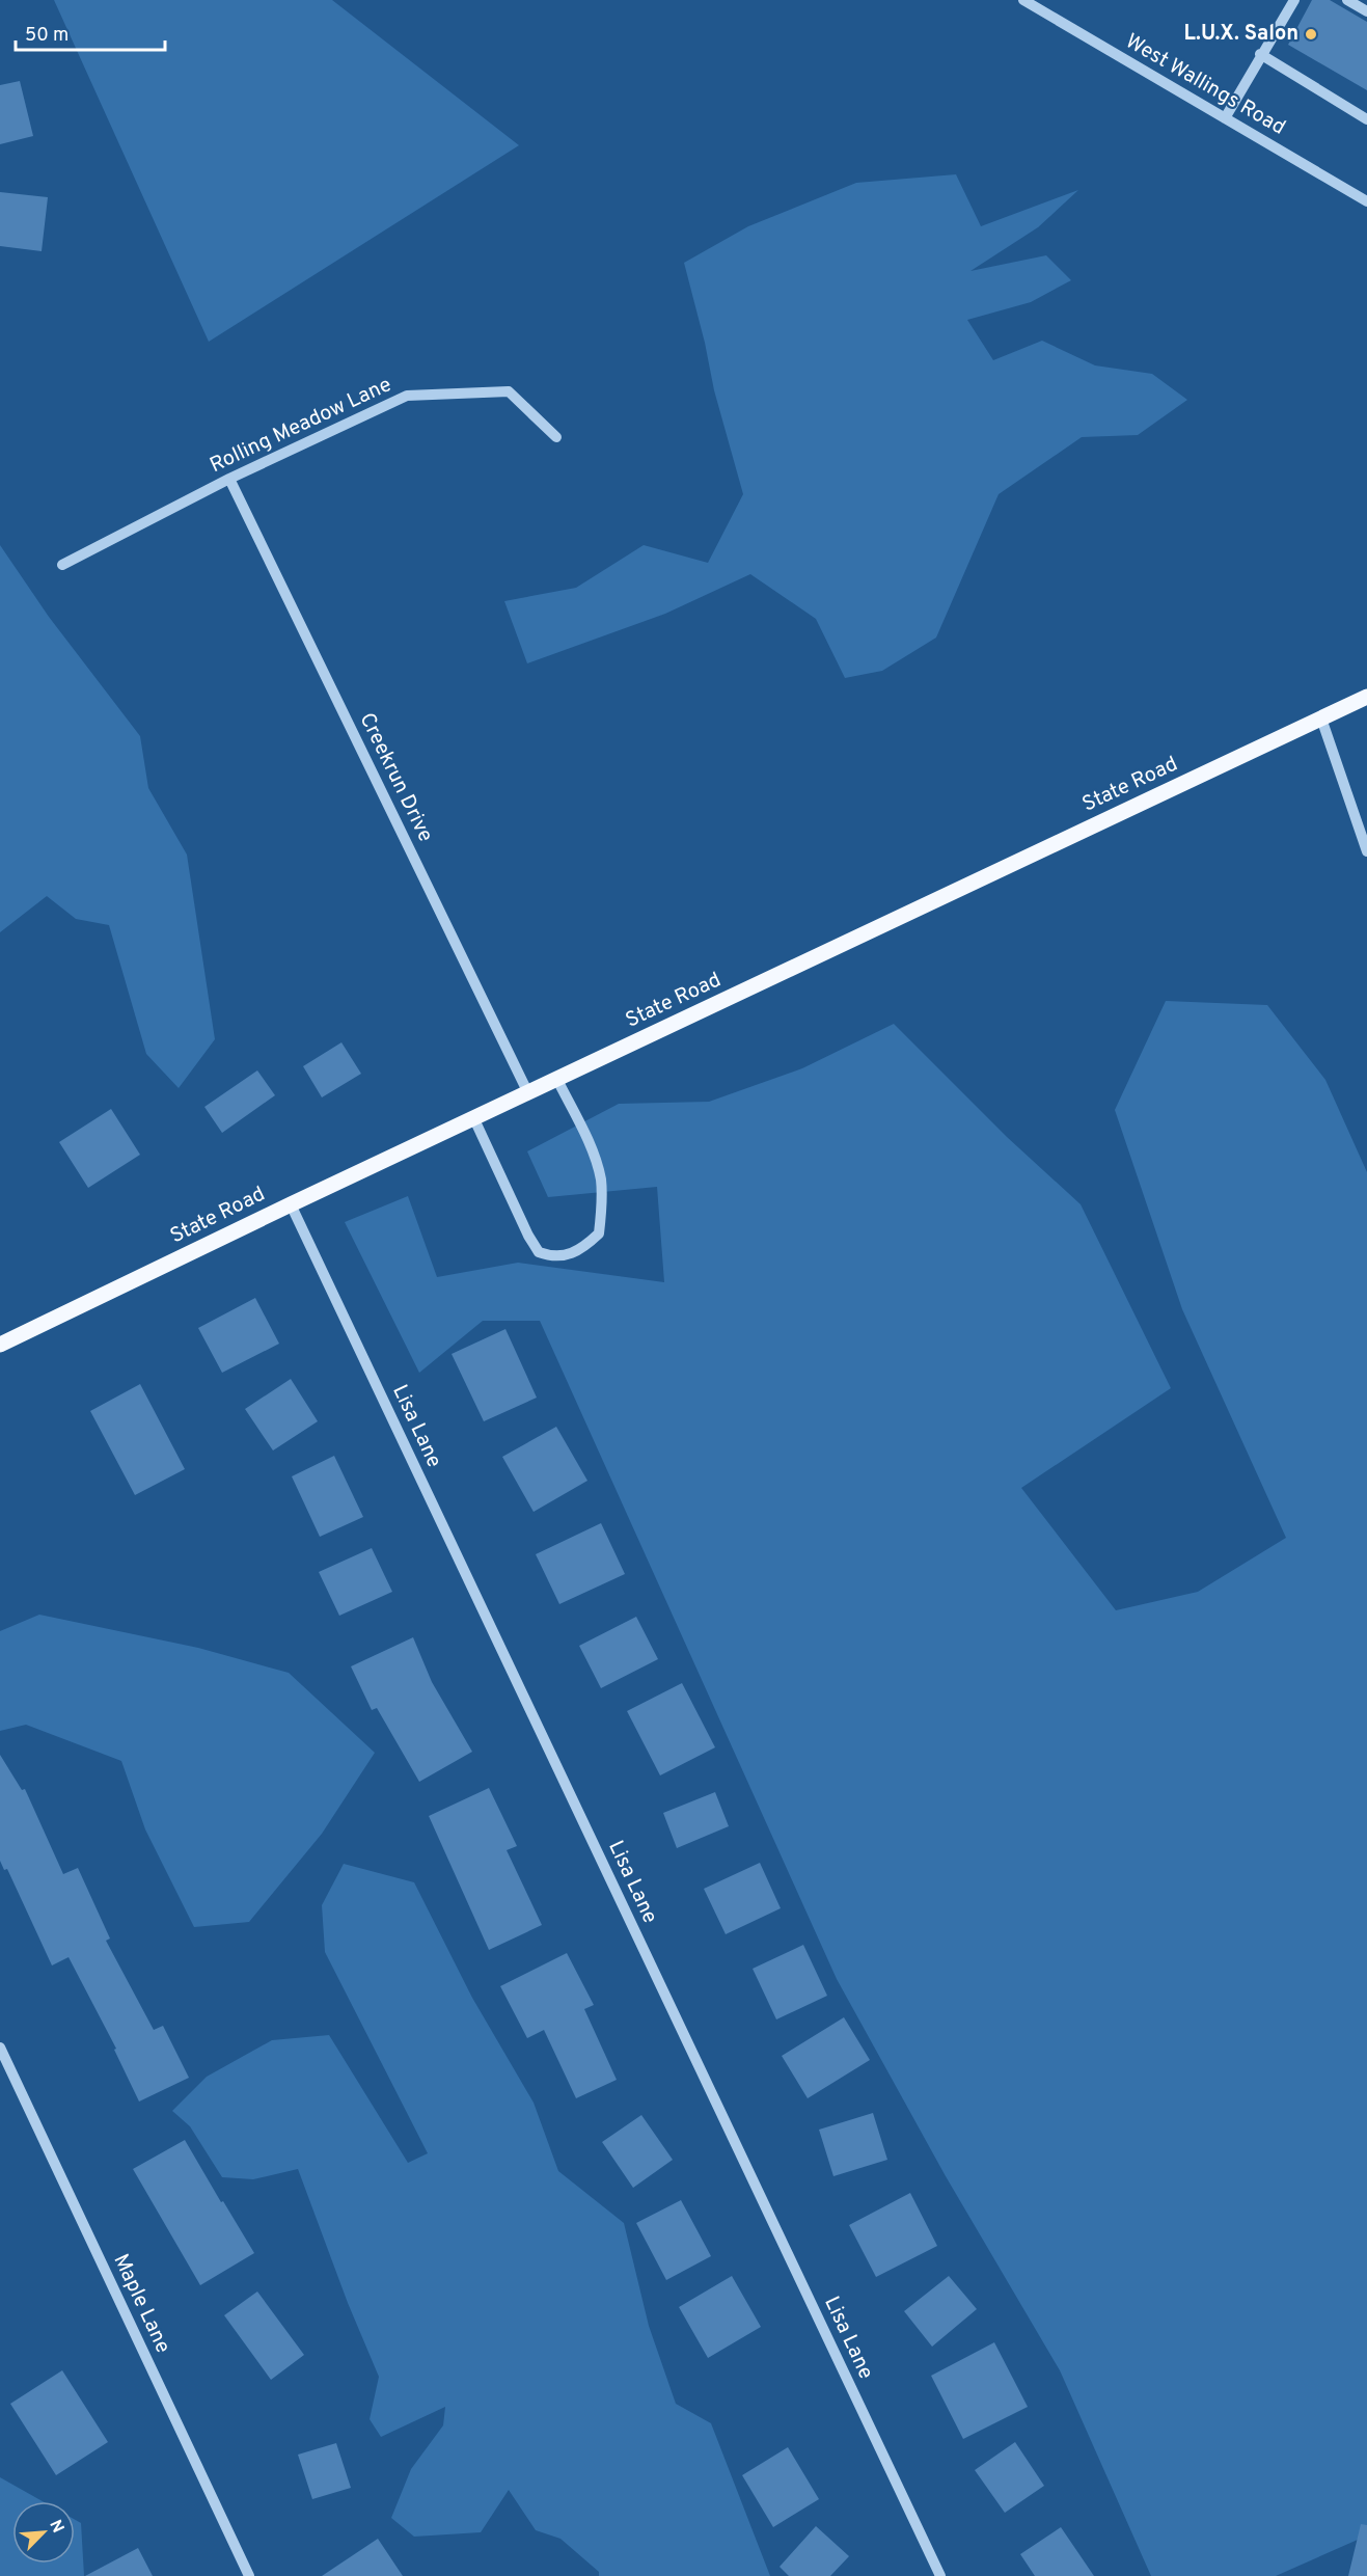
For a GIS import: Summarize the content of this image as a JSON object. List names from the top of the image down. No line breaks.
{"streets":{"main road":["State Road"],"street":["West Wallings Road","Rolling Meadow Lane","Creekrun Drive","Lisa Lane","Maple Lane"]},"crossings":[["Rolling Meadow Lane","Creekrun Drive"],["Creekrun Drive","State Road"],["State Road","Lisa Lane"]],"places":["L.U.X. Salon"],"scale_bar":"50 m","north":"top right"}
